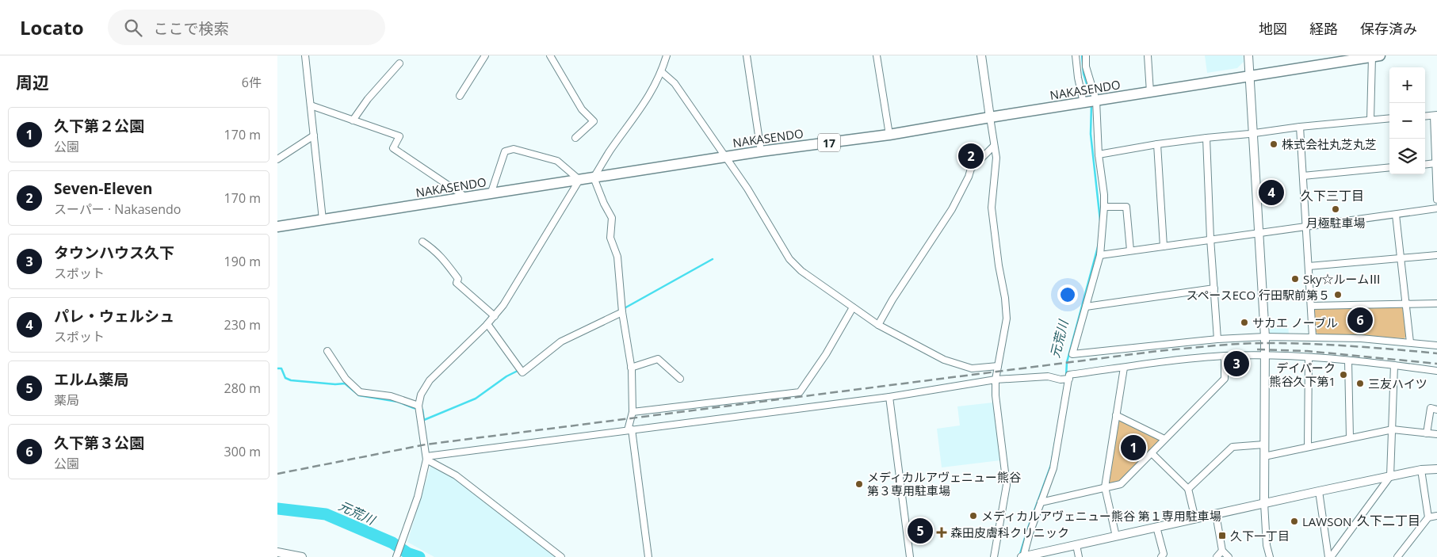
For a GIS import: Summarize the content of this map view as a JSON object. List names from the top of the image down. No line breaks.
{"streets":{"highway":["NAKASENDO","17"]},"districts":["久下三丁目","久下二丁目"],"water":["元荒川"],"places":{"other":["株式会社丸芝丸芝","月極駐車場","Sky☆ルームⅢ","スペースECO 行田駅前第５","サカエ ノーブル","デイパーク 熊谷久下第1","三友ハイツ","メディカルアヴェニュー熊谷 第３専用駐車場","メディカルアヴェニュー熊谷 第１専用駐車場","LAWSON"],"health":["森田皮膚科クリニック"],"transit":["久下一丁目"]},"page":{"header":"Locato","search":"ここで検索","nav":["地図","経路","保存済み"],"heading":["周辺","6件"],"map_buttons":["+","−"],"list":[{"mark":"1","name":"久下第２公園","note":"公園","value":"170 m"},{"mark":"2","name":"Seven-Eleven","note":"スーパー · Nakasendo","value":"170 m"},{"mark":"3","name":"タウンハウス久下","note":"スポット","value":"190 m"},{"mark":"4","name":"パレ・ウェルシュ","note":"スポット","value":"230 m"},{"mark":"5","name":"エルム薬局","note":"薬局","value":"280 m"},{"mark":"6","name":"久下第３公園","note":"公園","value":"300 m"}],"pins":["2","4","6","3","1","5"]}}
